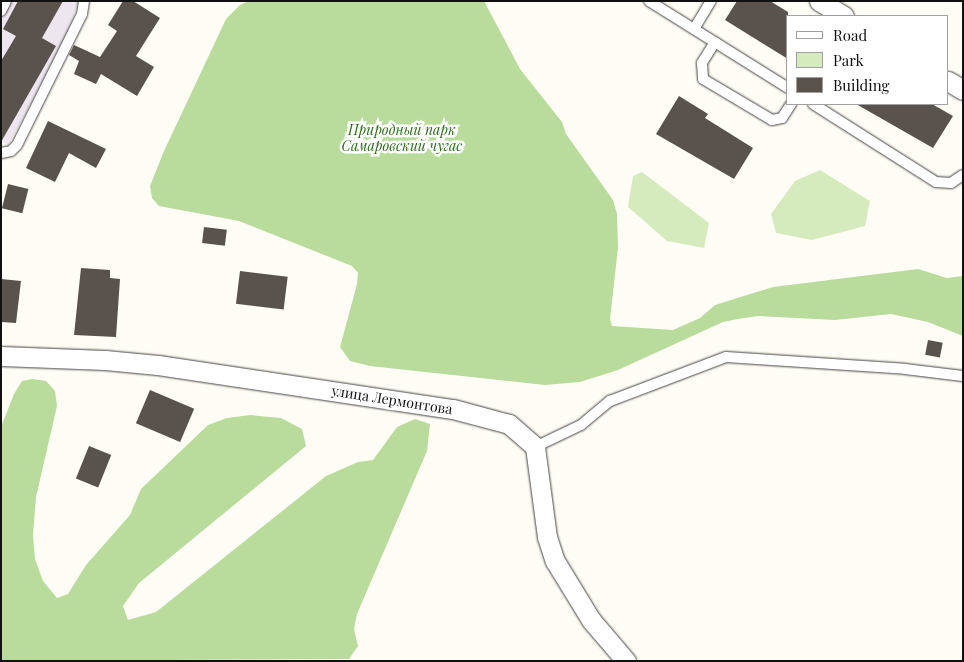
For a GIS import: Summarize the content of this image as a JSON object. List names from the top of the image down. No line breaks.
{"streets":{"street":["улица Лермонтова"]},"parks":["Природный парк Самаровский чугас"],"legend":["Road","Park","Building"]}
